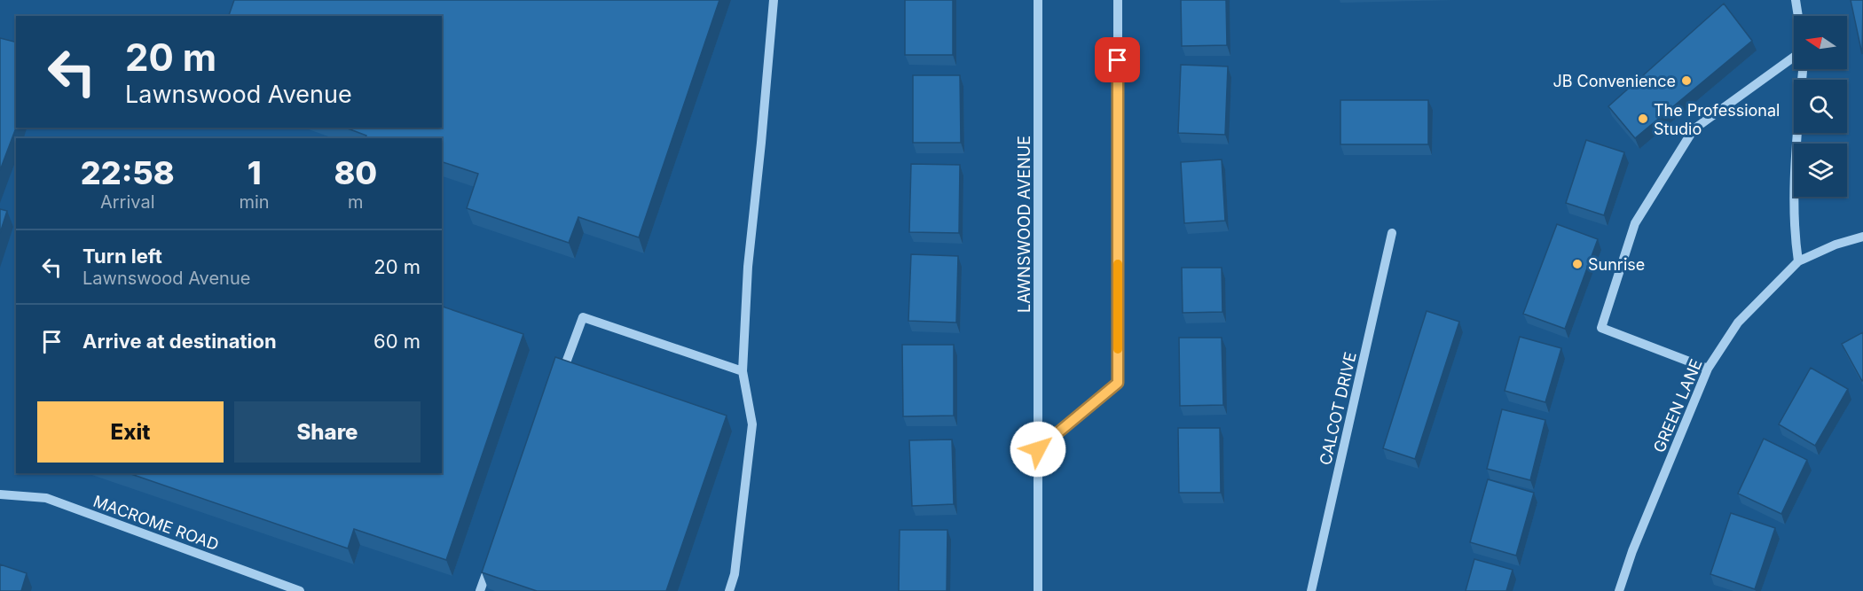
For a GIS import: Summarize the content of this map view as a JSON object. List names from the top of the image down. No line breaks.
{"streets":{"street":["LAWNSWOOD AVENUE","GREEN LANE","CALCOT DRIVE","MACROME ROAD"]},"places":["JB Convenience","The Professional Studio","Sunrise"],"north":"left","page":{"turn":["20 m","Lawnswood Avenue"],"eta":["22:58","Arrival","1","min","80","m"],"list":[{"name":"Turn left","note":"Lawnswood Avenue","value":"20 m"},{"name":"Arrive at destination","value":"60 m"}],"buttons":["Exit","Share"]}}
